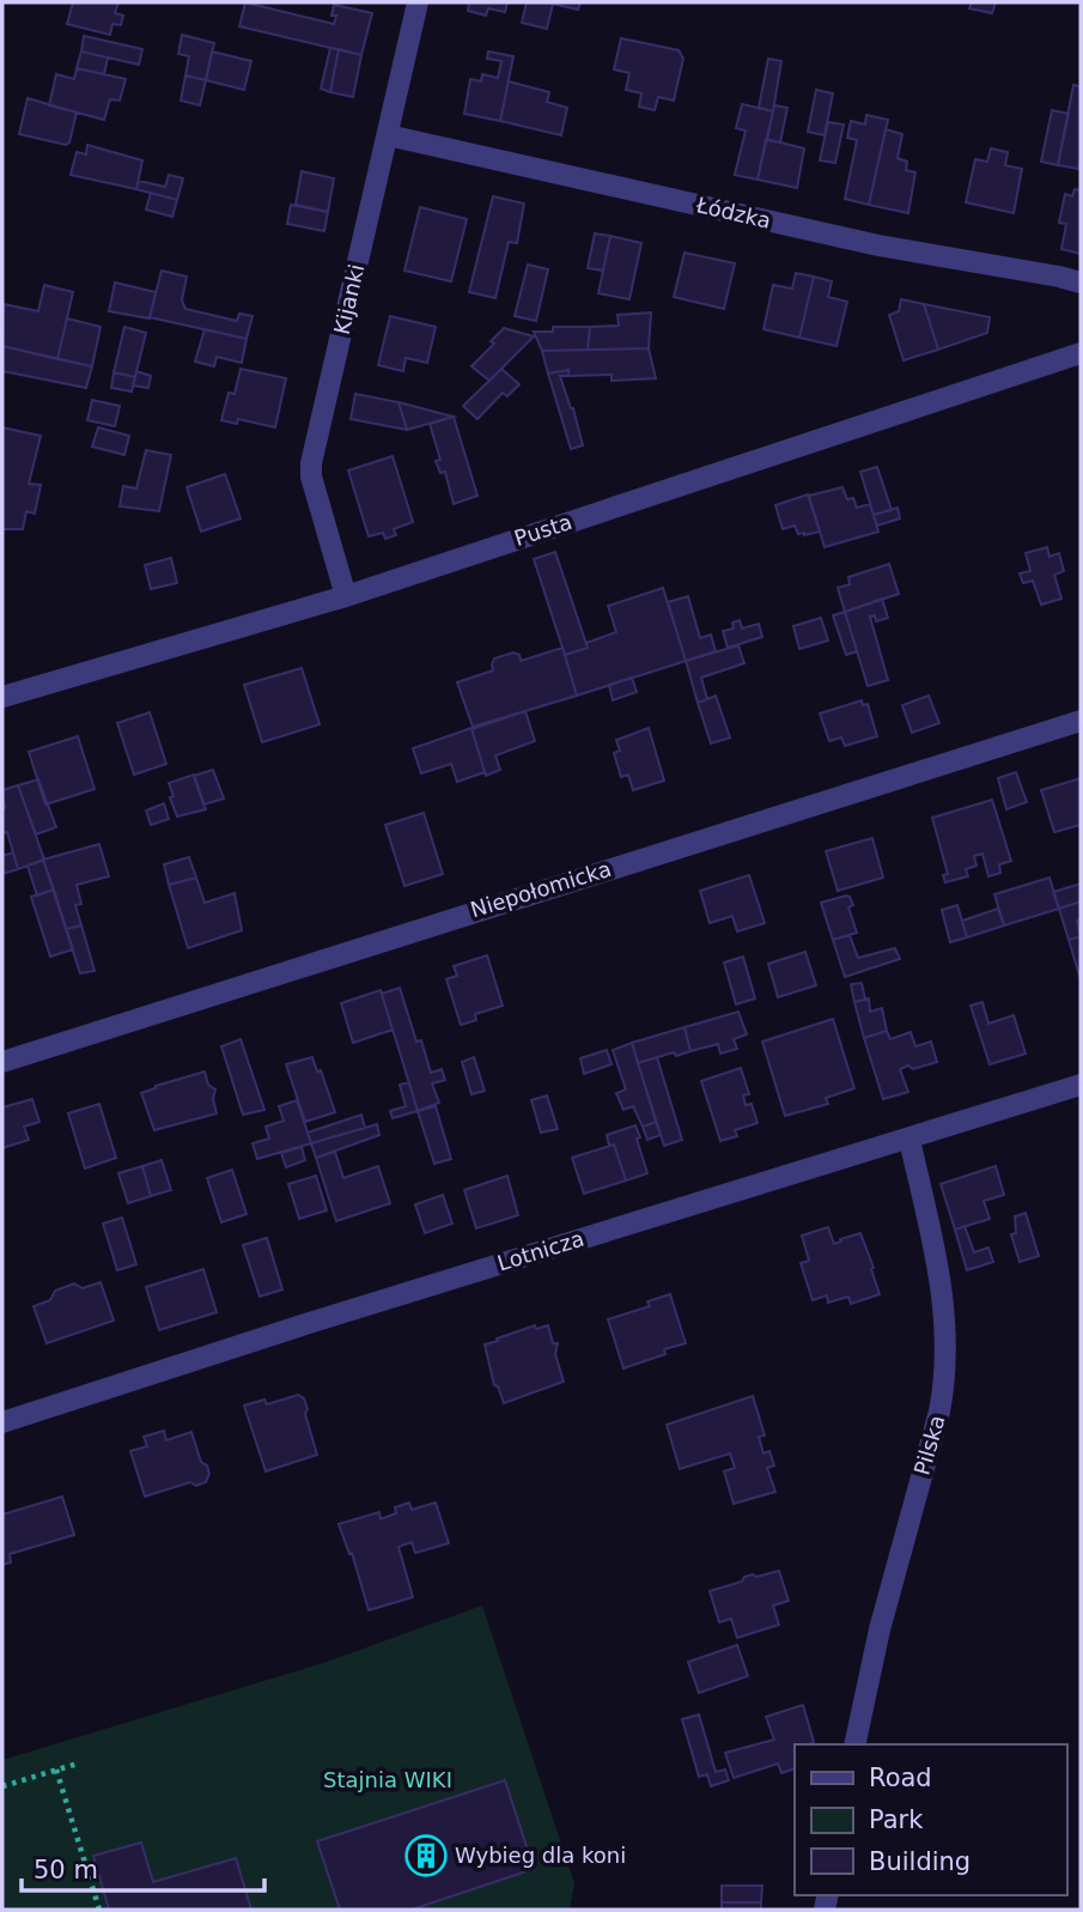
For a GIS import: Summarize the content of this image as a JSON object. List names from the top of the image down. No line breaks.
{"streets":{"street":["Łódzka","Kijanki","Pusta","Niepołomicka","Lotnicza","Pilska"]},"crossings":[["Łódzka","Kijanki"],["Kijanki","Pusta"],["Lotnicza","Pilska"]],"parks":["Stajnia WIKI"],"places":{"building":["Wybieg dla koni"]},"legend":["Road","Park","Building"],"scale_bar":"50 m"}
